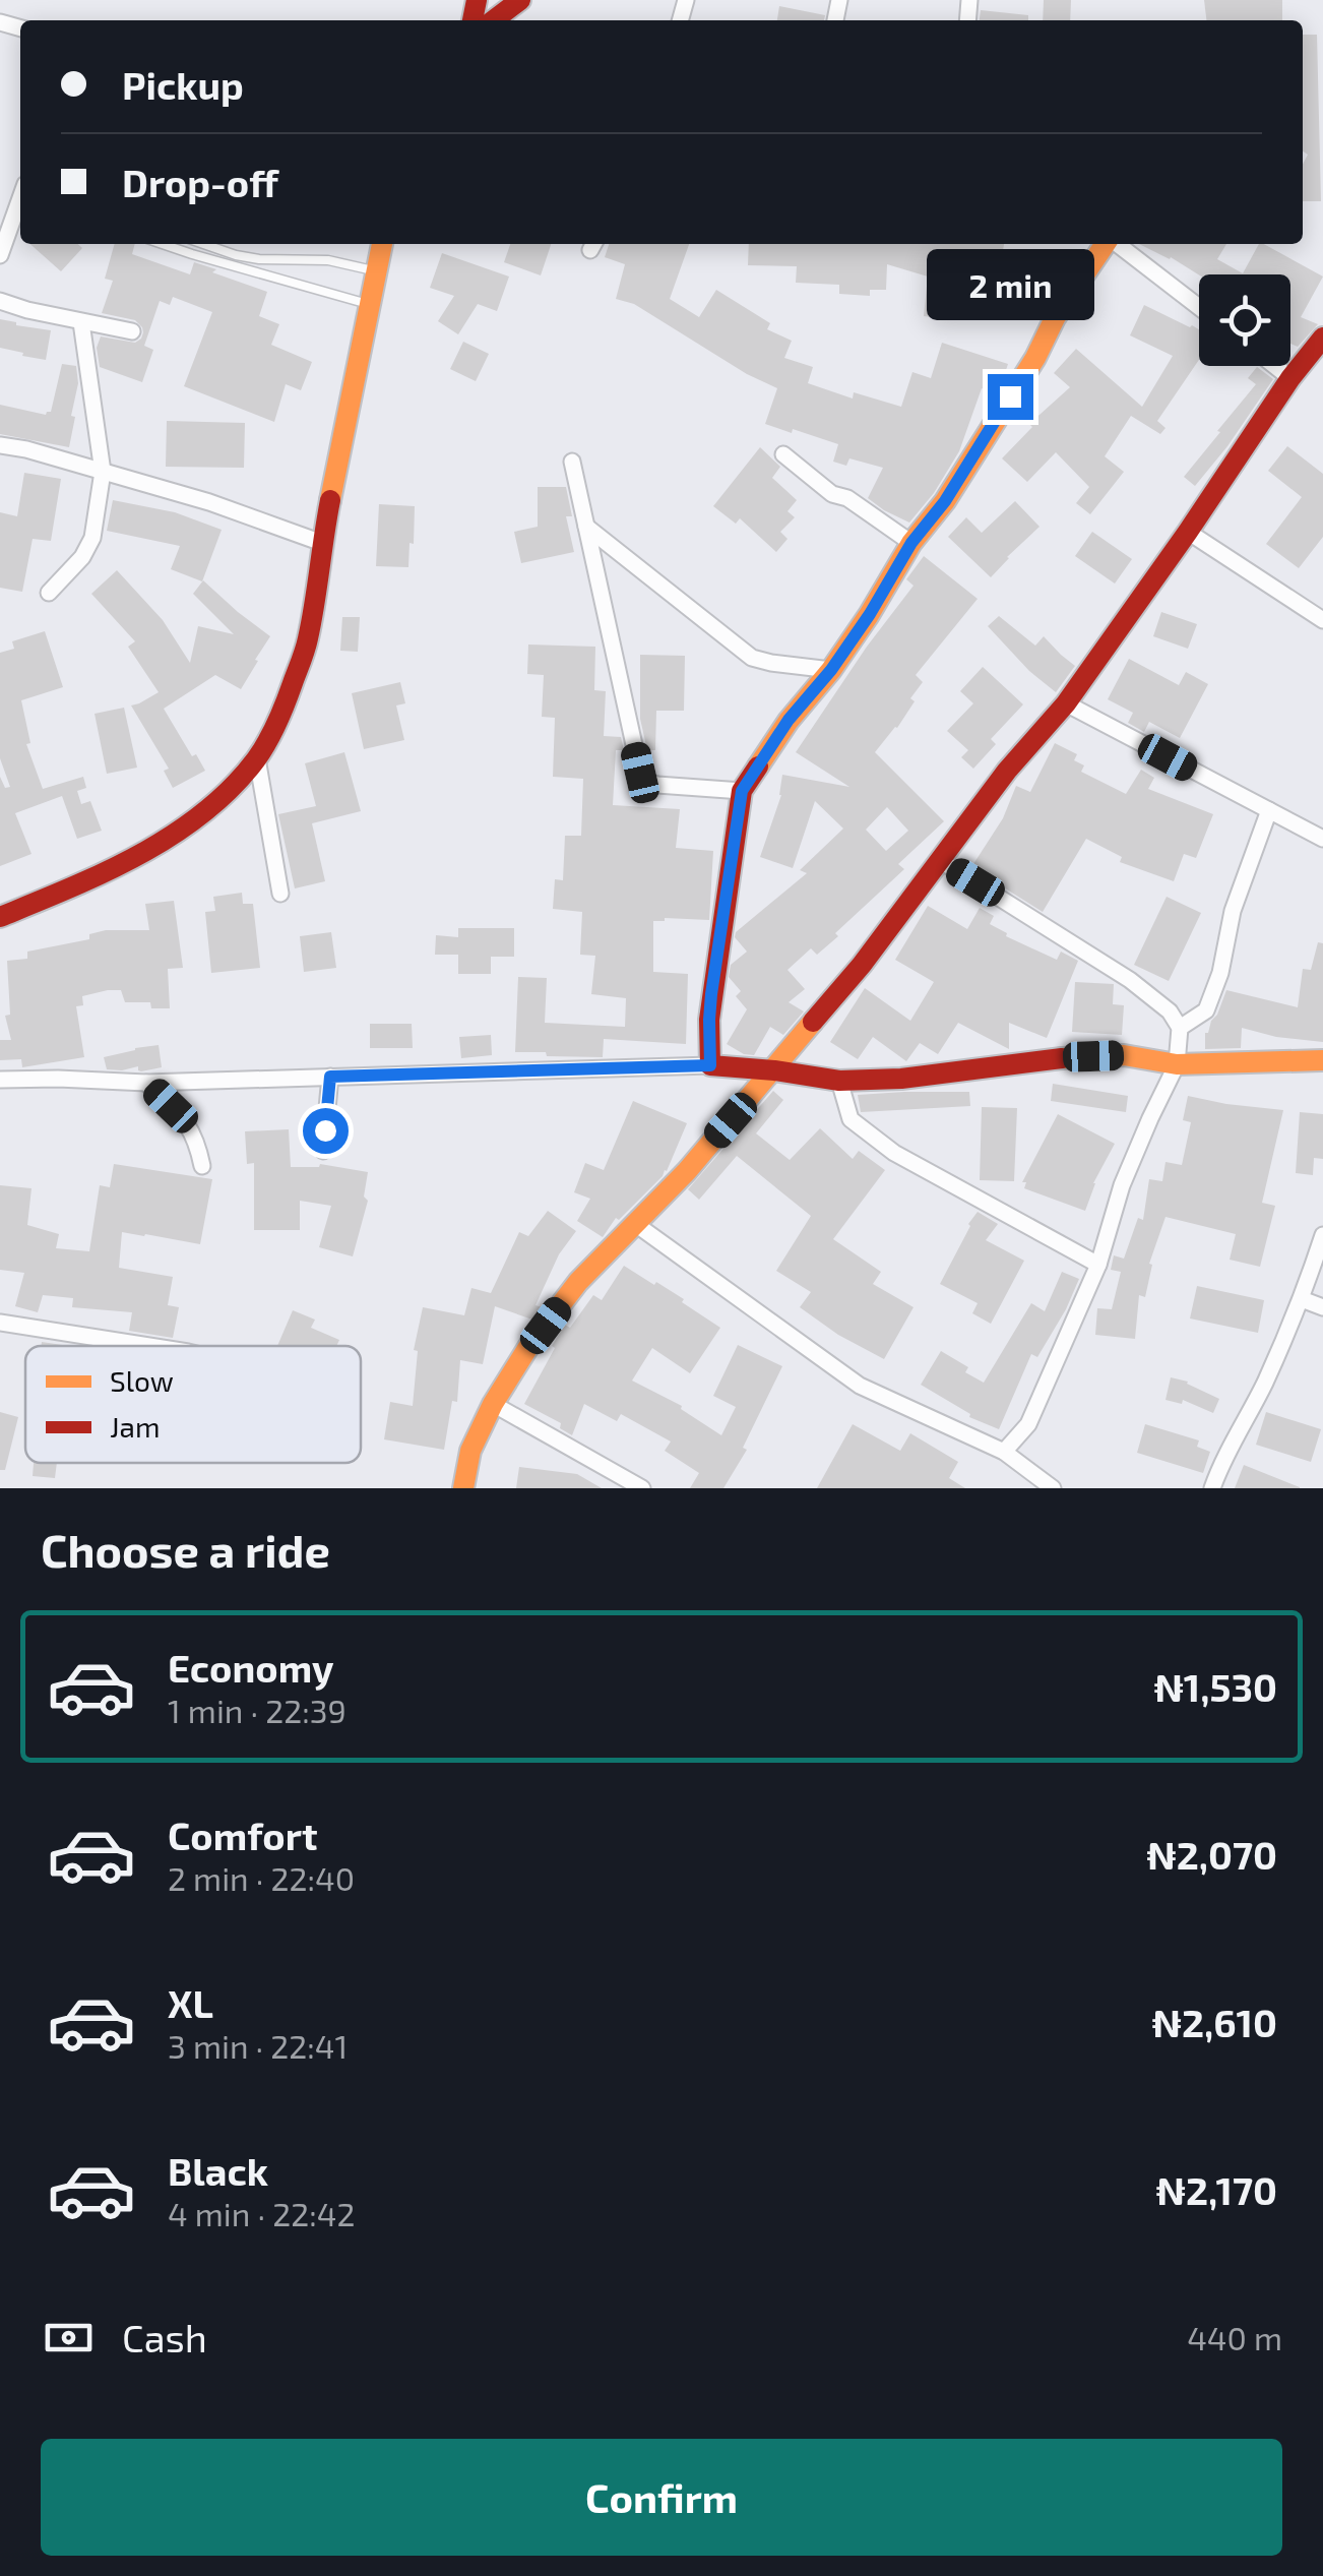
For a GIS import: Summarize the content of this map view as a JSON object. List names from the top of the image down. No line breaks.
{"legend":["Slow","Jam"],"page":{"banner":["Pickup","Drop-off"],"bubble":"2 min","heading":"Choose a ride","list":[{"name":"Economy","note":"1 min · 22:39","value":"₦1,530"},{"name":"Comfort","note":"2 min · 22:40","value":"₦2,070"},{"name":"XL","note":"3 min · 22:41","value":"₦2,610"},{"name":"Black","note":"4 min · 22:42","value":"₦2,170"}],"pay":["Cash","440 m"],"buttons":"Confirm"}}
